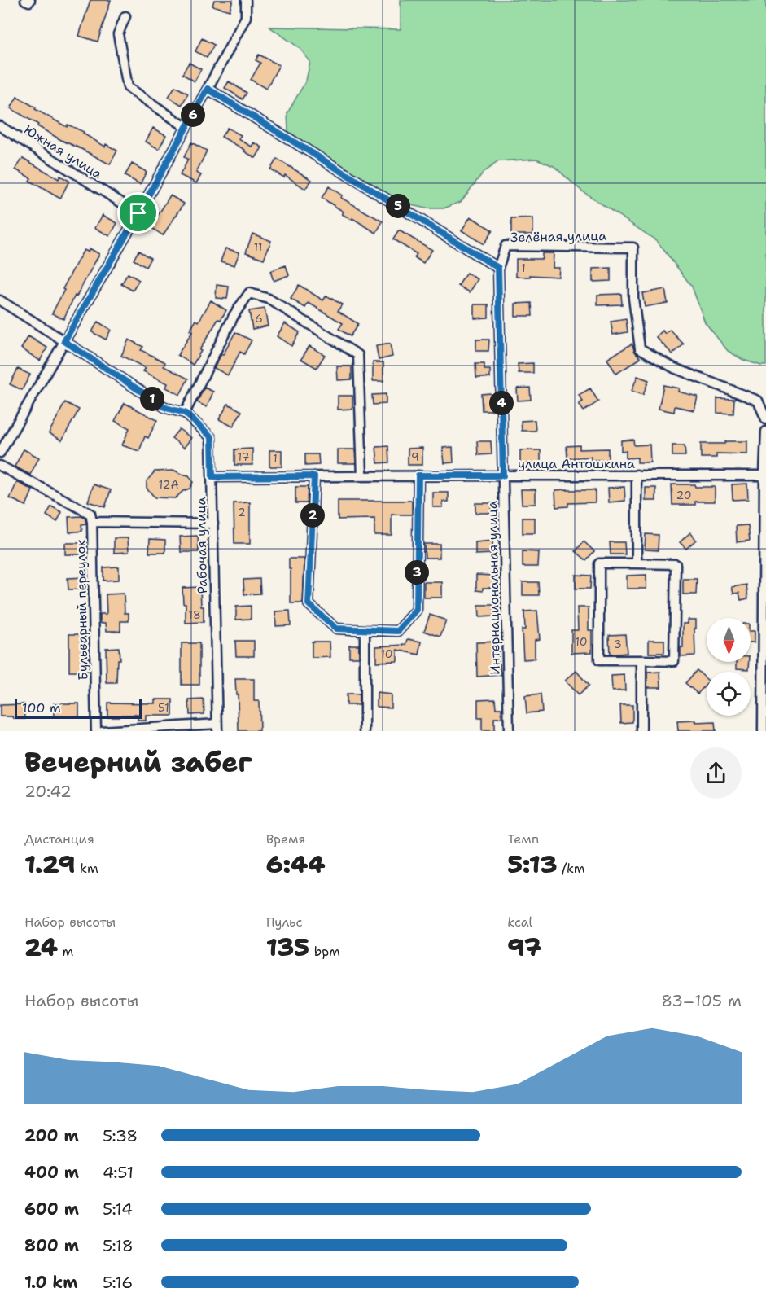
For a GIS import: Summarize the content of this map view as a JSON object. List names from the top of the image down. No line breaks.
{"streets":{"street":["Южная улица","Зелёная улица","улица Антошкина","Рабочая улица","Интернациональная улица","Бульварный переулок"]},"crossings":[["Зелёная улица","Интернациональная улица"],["улица Антошкина","Рабочая улица"],["улица Антошкина","Интернациональная улица"],["Рабочая улица","Бульварный переулок"]],"house_numbers":["11","1","6","17","9","1","12А","20","2","18","10","3","10","51"],"scale_bar":"100 m","north":"bottom","page":{"pins":["6","5","1","4","2","3"],"scale":"100 m","heading":["Вечерний забег","20:42"],"stats":[["Дистанция","1.29 km"],["Время","6:44"],["Темп","5:13 /km"],["Набор высоты","24 m"],["Пульс","135 bpm"],["kcal","97"]],"chart":["Набор высоты","83–105 m"],"list":[{"name":"200 m","note":"5:38"},{"name":"400 m","note":"4:51"},{"name":"600 m","note":"5:14"},{"name":"800 m","note":"5:18"},{"name":"1.0 km","note":"5:16"}]}}
